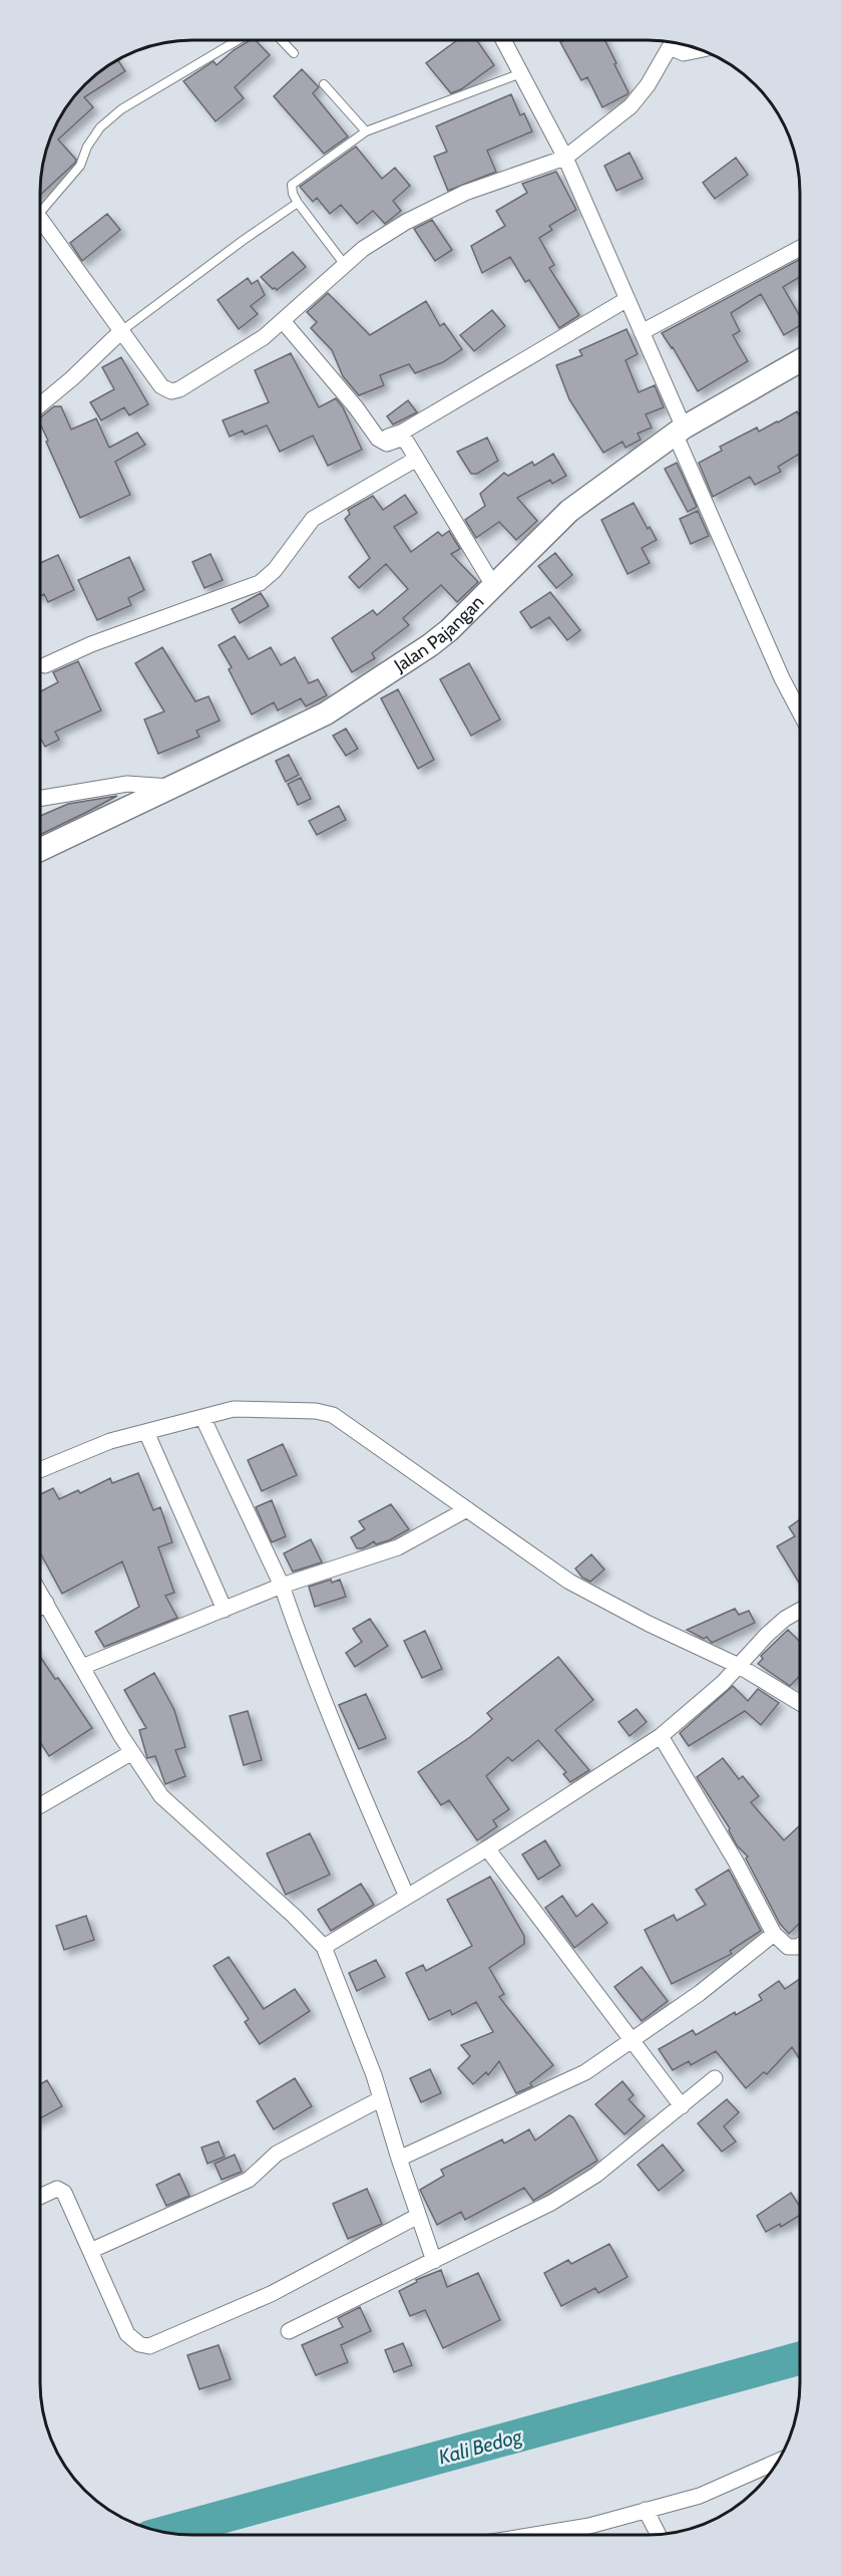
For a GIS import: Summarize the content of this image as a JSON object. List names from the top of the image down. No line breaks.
{"streets":{"main road":["Jalan Pajangan"]},"water":["Kali Bedog"]}
